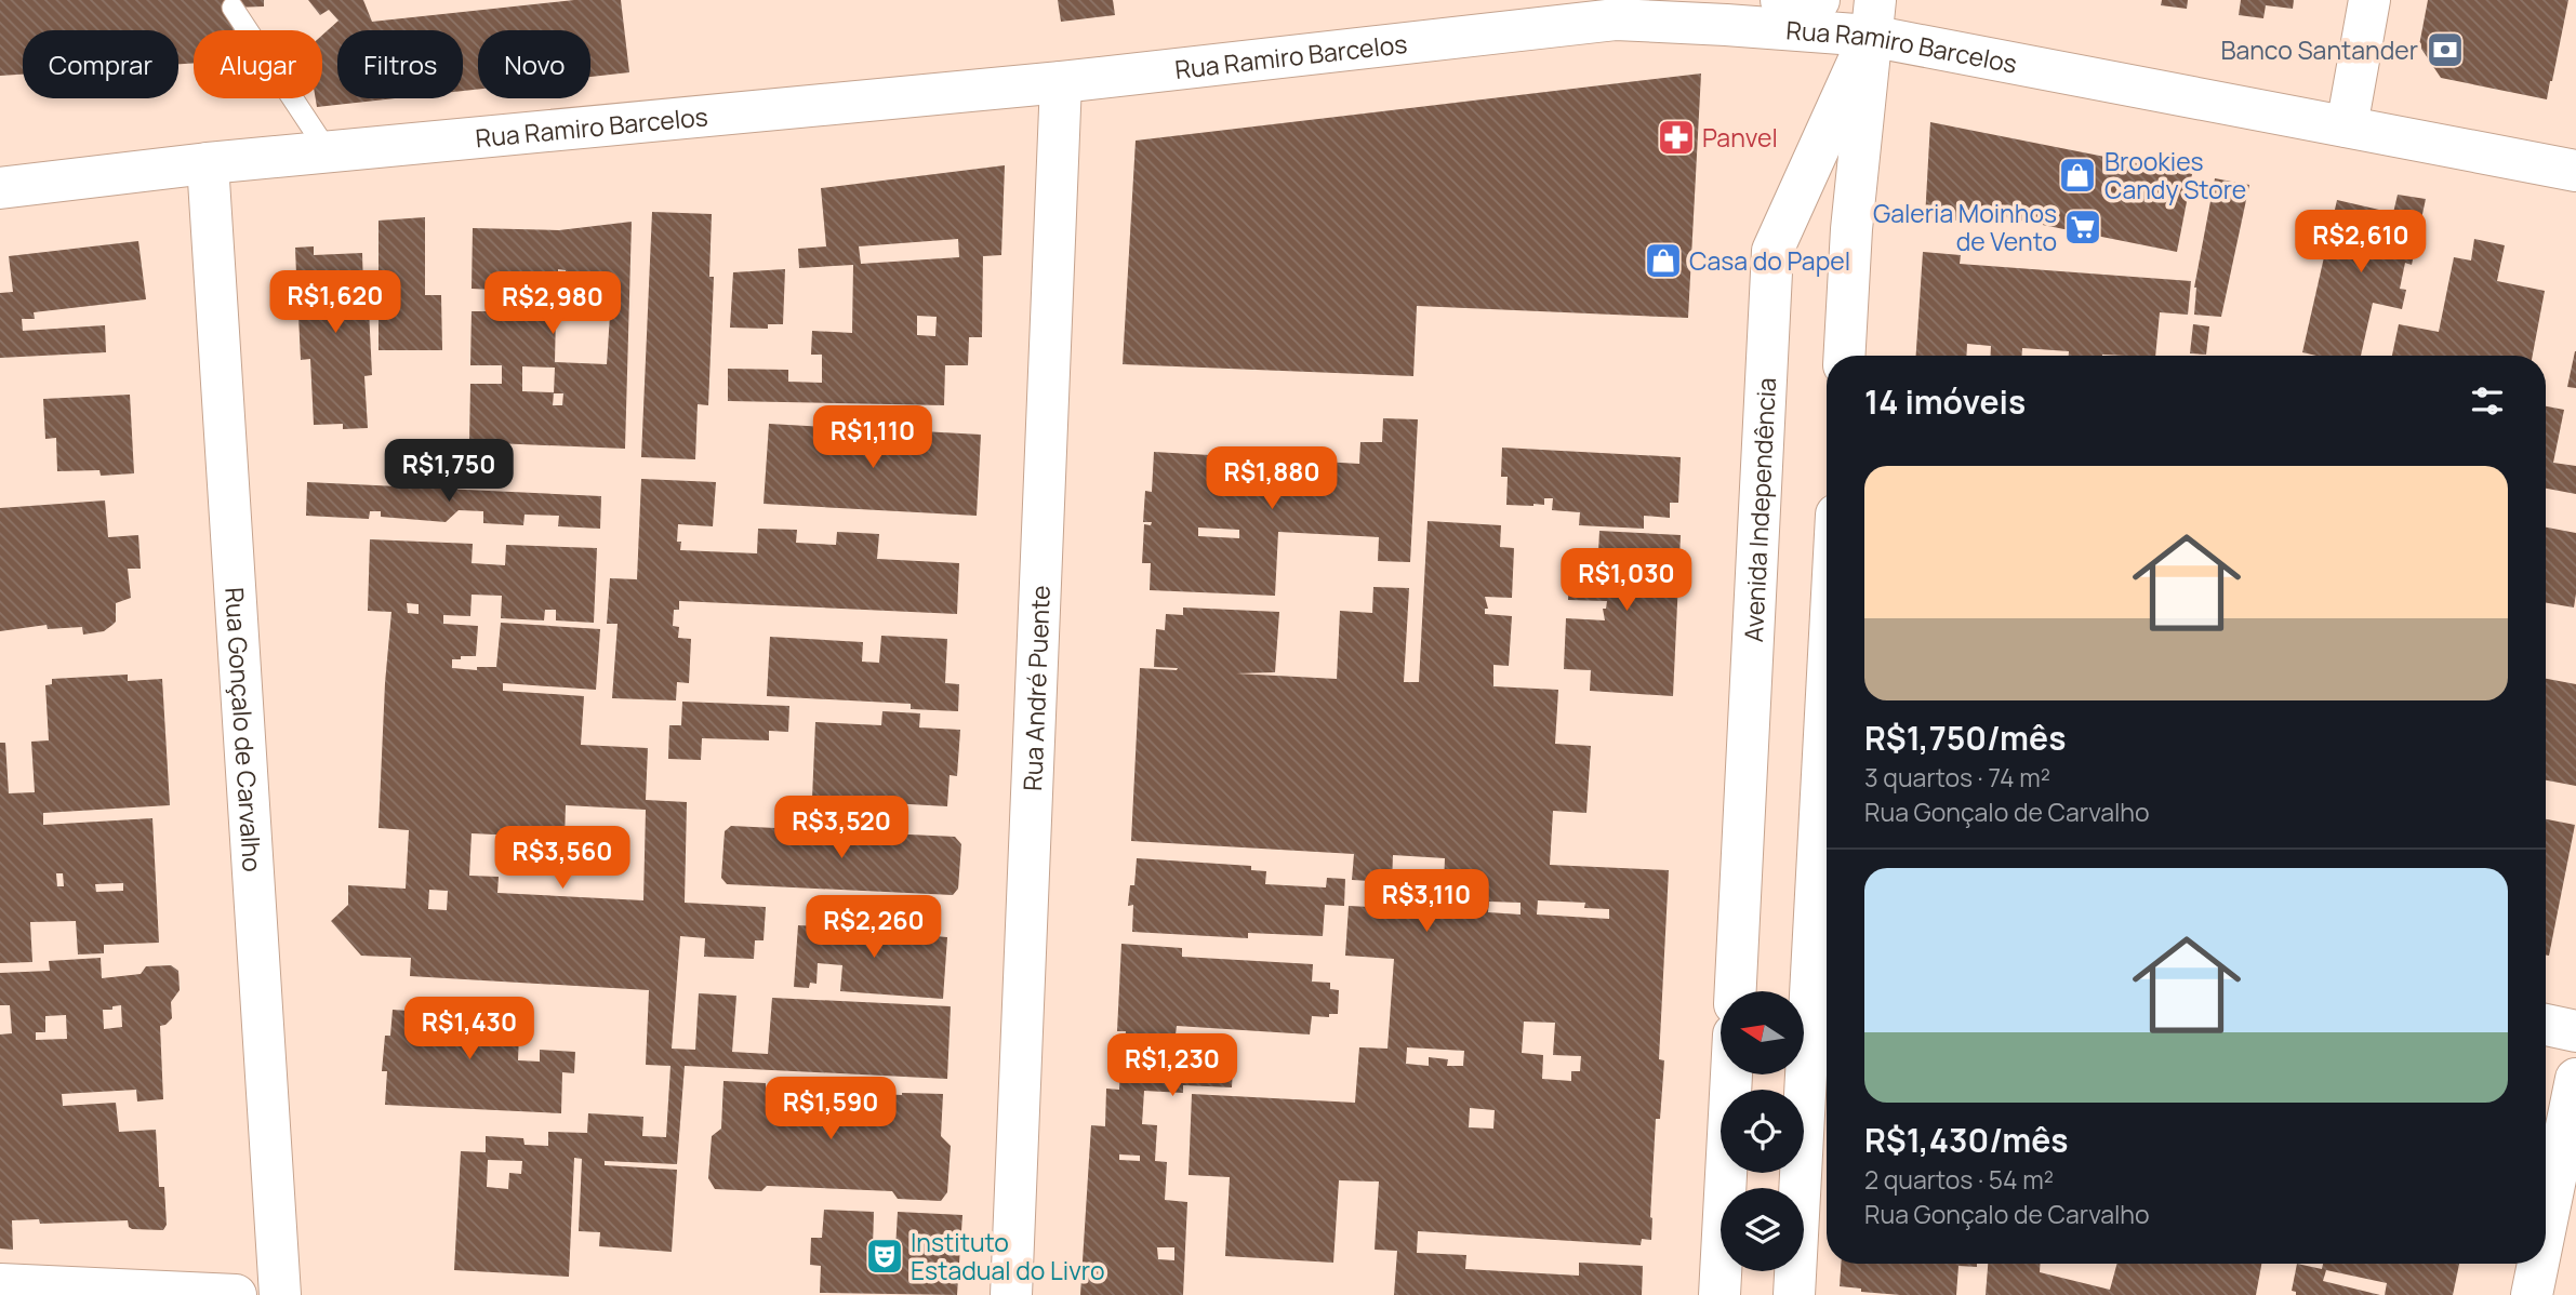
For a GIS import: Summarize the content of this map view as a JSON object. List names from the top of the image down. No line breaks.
{"streets":{"street":["Rua Ramiro Barcelos","Avenida Independência","Rua André Puente","Rua Gonçalo de Carvalho"]},"crossings":[["Rua Ramiro Barcelos","Avenida Independência"],["Rua Ramiro Barcelos","Rua André Puente"],["Rua Ramiro Barcelos","Rua Gonçalo de Carvalho"]],"places":{"bank":["Banco Santander"],"pharmacy":["Panvel"],"shop":["Brookies Candy Store","Casa do Papel"],"supermarket":["Galeria Moinhos de Vento"],"theatre":["Instituto Estadual do Livro"]},"north":"left","page":{"chip":["Comprar","Alugar","Filtros","Novo"],"price":["R$2,610","R$1,620","R$2,980","R$1,110","R$1,750","R$1,880","R$1,030","R$3,520","R$3,560","R$3,110","R$2,260","R$1,430","R$1,230","R$1,590"],"heading":"14 imóveis","list":[{"name":"R$1,750/mês","note":"3 quartos · 74 m² · Rua Gonçalo de Carvalho"},{"name":"R$1,430/mês","note":"2 quartos · 54 m² · Rua Gonçalo de Carvalho"}]}}
